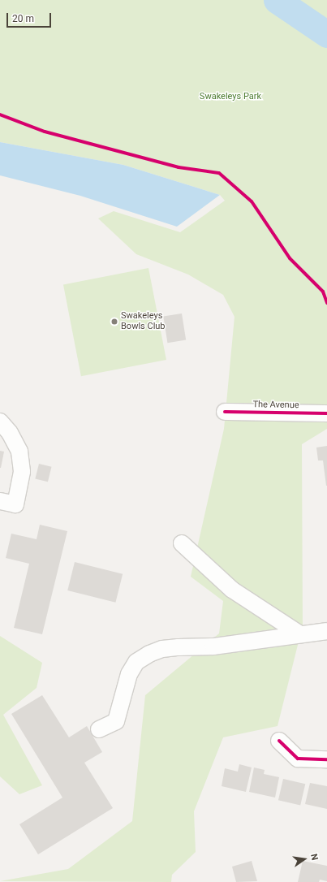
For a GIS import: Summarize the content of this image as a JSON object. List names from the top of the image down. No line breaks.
{"streets":{"street":["The Avenue"]},"parks":["Swakeleys Park"],"places":["Swakeleys Bowls Club"],"scale_bar":"20 m","north":"right"}
